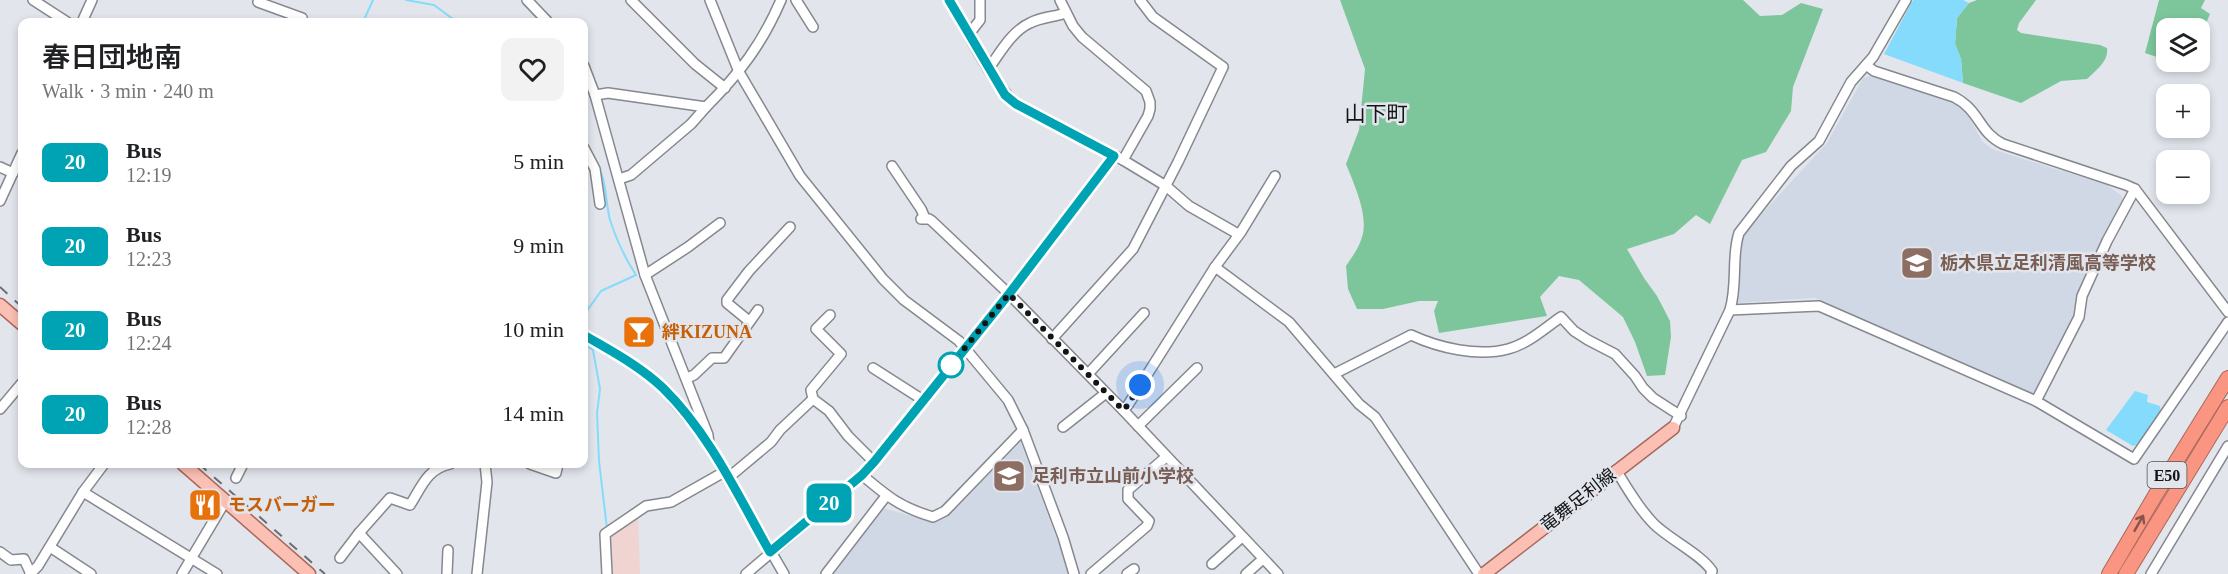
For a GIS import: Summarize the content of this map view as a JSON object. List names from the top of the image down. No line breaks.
{"streets":{"highway":["E50"],"main road":["竜舞足利線"]},"districts":["山下町"],"places":{"school or university":["栃木県立足利清風高等学校","足利市立山前小学校"],"bar":["絆KIZUNA"],"restaurant":["モスバーガー"]},"lines":["bus line 20"],"page":{"on_map":"20","map_buttons":["+","−"],"heading":["春日団地南","Walk · 3 min · 240 m"],"list":[{"mark":"20","name":"Bus","note":"12:19","value":"5 min"},{"mark":"20","name":"Bus","note":"12:23","value":"9 min"},{"mark":"20","name":"Bus","note":"12:24","value":"10 min"},{"mark":"20","name":"Bus","note":"12:28","value":"14 min"}]}}
